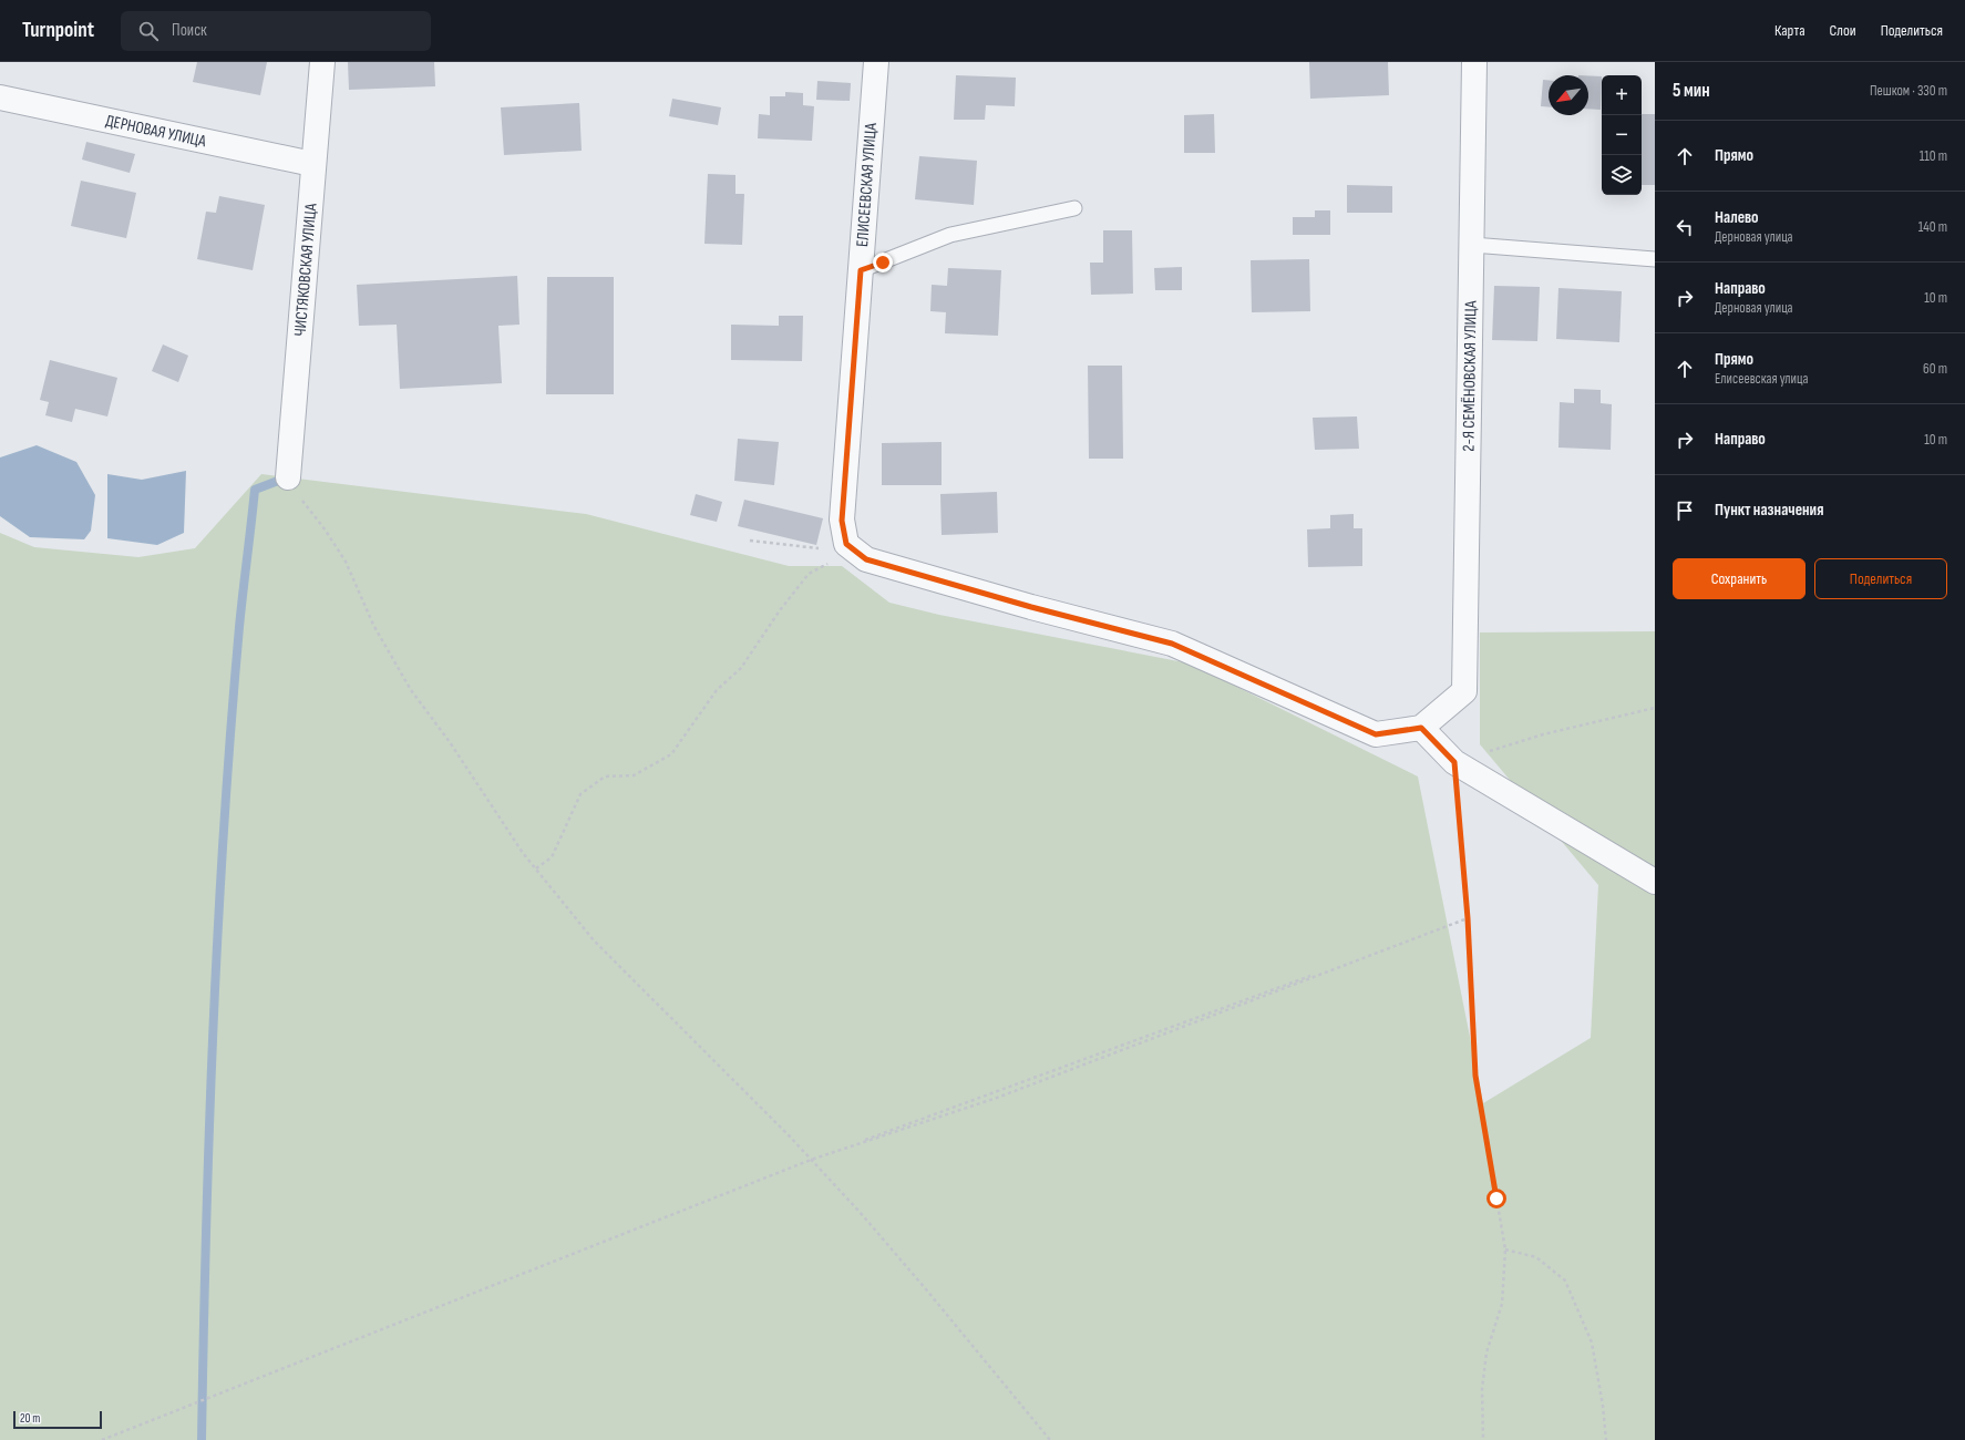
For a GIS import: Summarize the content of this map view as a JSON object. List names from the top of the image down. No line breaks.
{"streets":{"street":["ДЕРНОВАЯ УЛИЦА","ЕЛИСЕЕВСКАЯ УЛИЦА","ЧИСТЯКОВСКАЯ УЛИЦА","2-Я СЕМЁНОВСКАЯ УЛИЦА"]},"crossings":[["ДЕРНОВАЯ УЛИЦА","ЧИСТЯКОВСКАЯ УЛИЦА"]],"scale_bar":"20 m","north":"bottom left","page":{"header":"Turnpoint","search":"Поиск","nav":["Карта","Слои","Поделиться"],"heading":["5 мин","Пешком · 330 m"],"map_buttons":["+","−"],"list":[["Прямо","110 m"],["Налево","Дерновая улица","140 m"],["Направо","Дерновая улица","10 m"],["Прямо","Елисеевская улица","60 m"],["Направо","10 m"],"Пункт назначения"],"buttons":["Сохранить","Поделиться"],"scale":"20 m"}}
